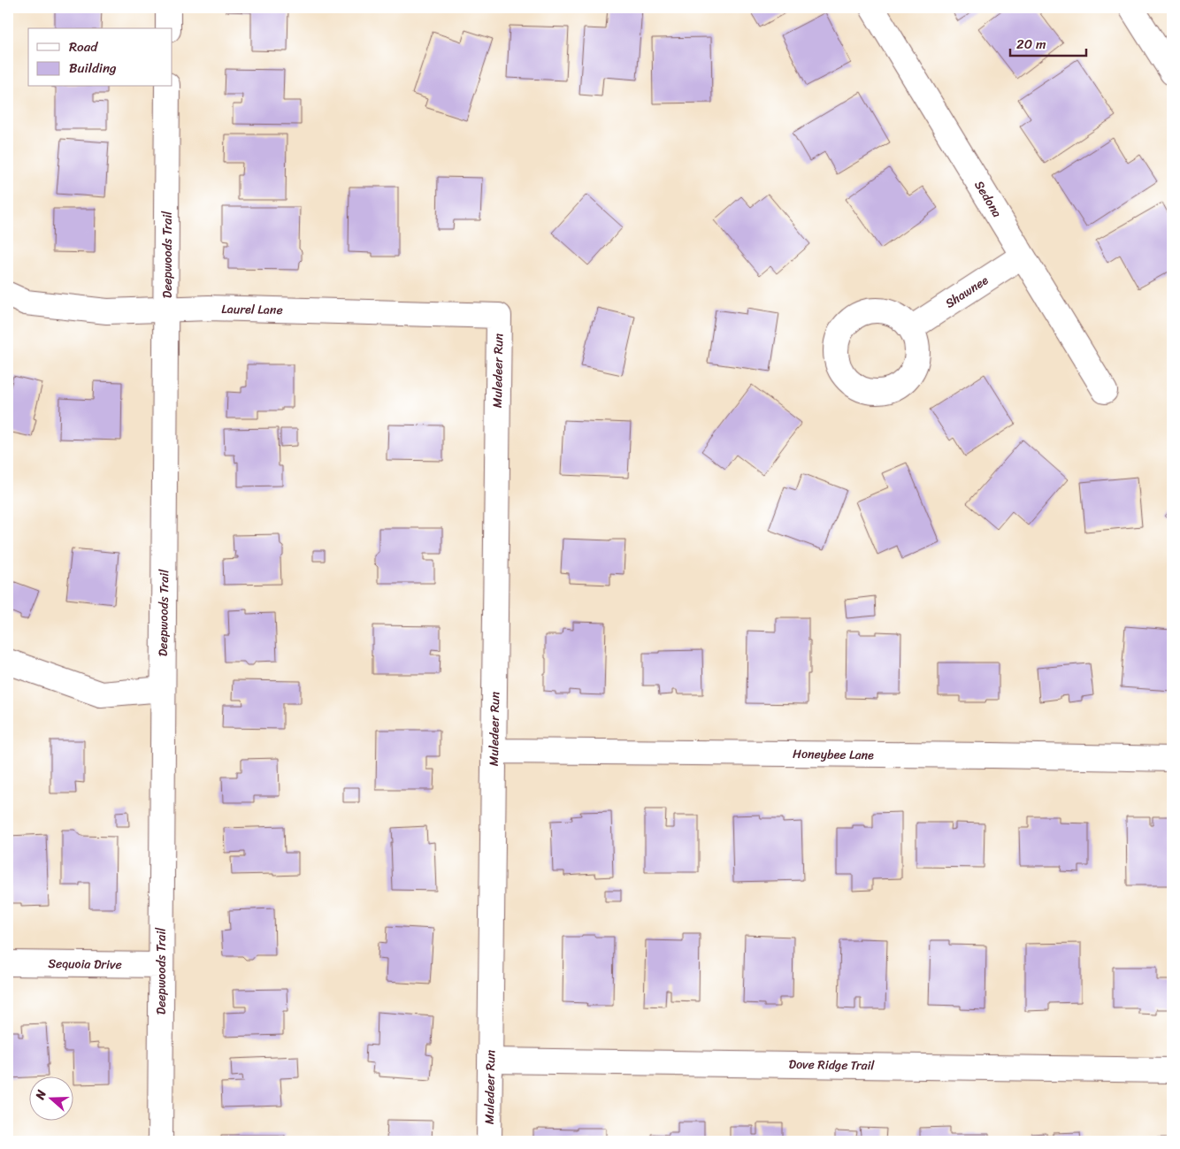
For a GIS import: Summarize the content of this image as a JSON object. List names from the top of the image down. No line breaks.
{"streets":{"street":["Sedona","Deepwoods Trail","Shawnee","Laurel Lane","Muledeer Run","Honeybee Lane","Sequoia Drive","Dove Ridge Trail"]},"crossings":[["Sedona","Shawnee"],["Deepwoods Trail","Laurel Lane"],["Deepwoods Trail","Sequoia Drive"],["Laurel Lane","Muledeer Run"],["Muledeer Run","Honeybee Lane"],["Muledeer Run","Dove Ridge Trail"]],"legend":["Road","Building"],"scale_bar":"20 m","north":"left"}
